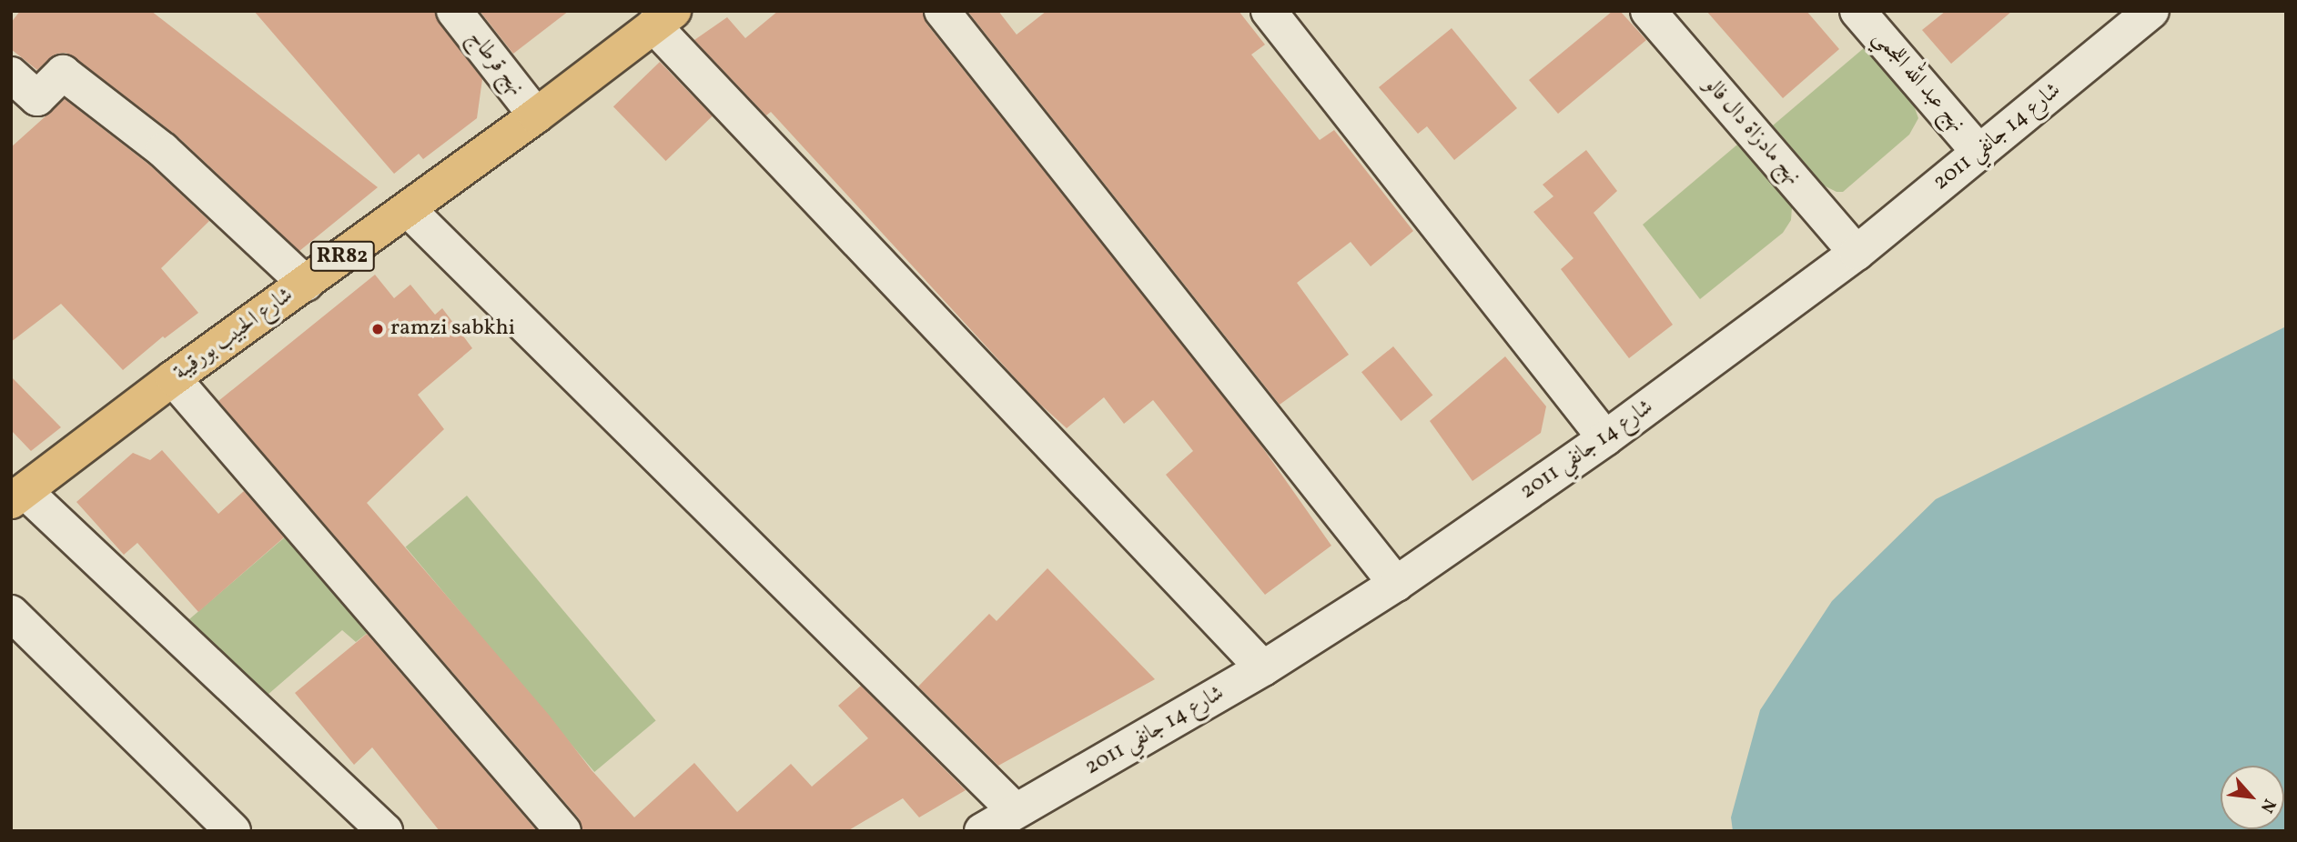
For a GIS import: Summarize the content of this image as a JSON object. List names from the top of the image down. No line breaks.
{"streets":{"main road":["RR82","شارع الحبيب بورقيبة"],"street":["نهج قرطاج","نهج عبد الله اللجمي","نهج مادزاة دال فالو","شارع 14 جانفي 2011"]},"crossings":[["نهج قرطاج","شارع الحبيب بورقيبة"],["نهج عبد الله اللجمي","شارع 14 جانفي 2011"],["نهج مادزاة دال فالو","شارع 14 جانفي 2011"]],"places":["ramzi sabkhi"],"north":"bottom right"}
